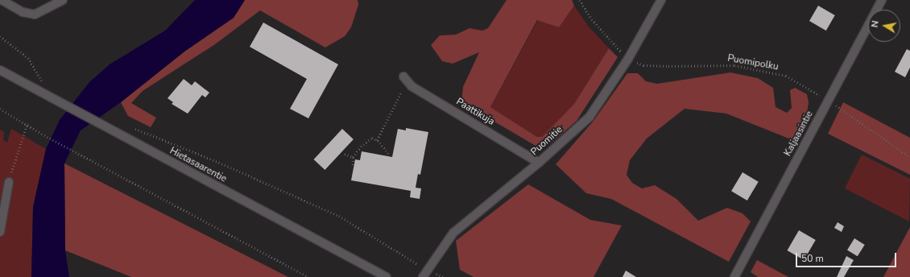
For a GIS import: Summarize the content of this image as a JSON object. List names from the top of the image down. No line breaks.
{"streets":{"street":["Paattikuja","Kaljaasintie","Puomitie","Hietasaarentie"],"path":["Puomipolku"]},"crossings":[["Puomipolku","Kaljaasintie"],["Puomipolku","Puomitie"],["Paattikuja","Puomitie"]],"scale_bar":"50 m","north":"left"}
